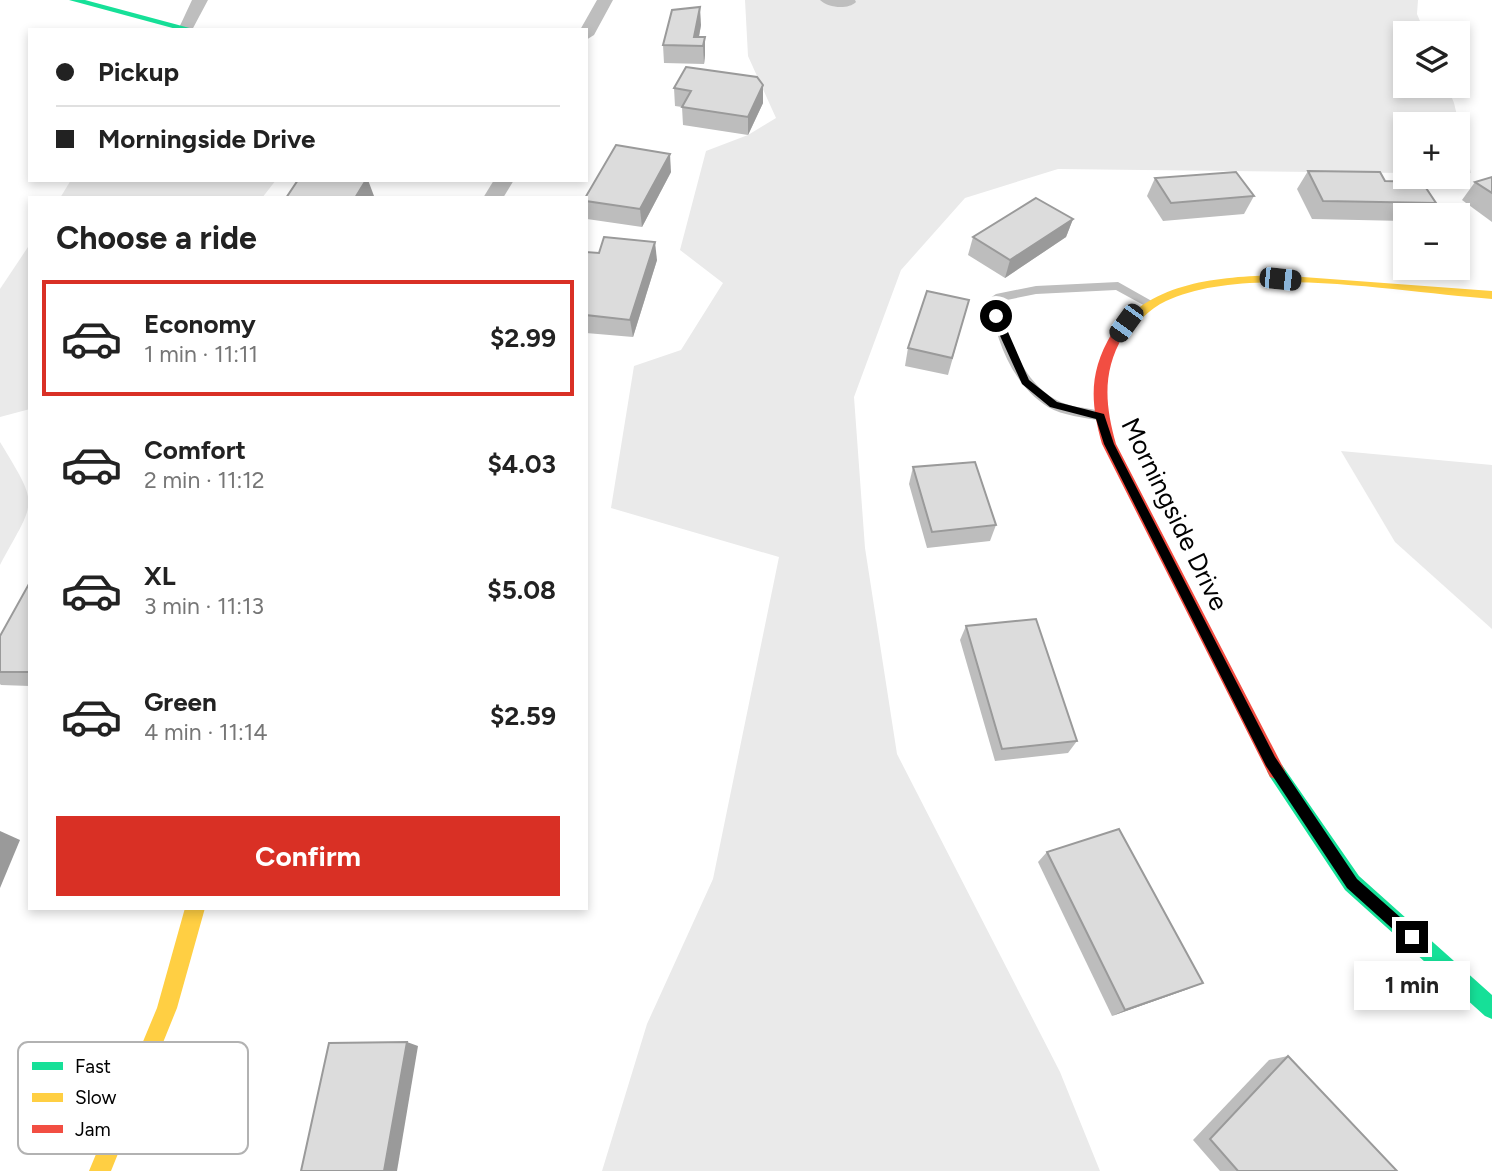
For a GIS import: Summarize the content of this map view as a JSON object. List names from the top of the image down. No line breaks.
{"streets":{"street":["Morningside Drive"]},"legend":["Fast","Slow","Jam"],"page":{"map_buttons":["+","−"],"banner":["Pickup","Morningside Drive"],"heading":"Choose a ride","list":[{"name":"Economy","note":"1 min · 11:11","value":"$2.99"},{"name":"Comfort","note":"2 min · 11:12","value":"$4.03"},{"name":"XL","note":"3 min · 11:13","value":"$5.08"},{"name":"Green","note":"4 min · 11:14","value":"$2.59"}],"buttons":"Confirm","bubble":"1 min"}}
